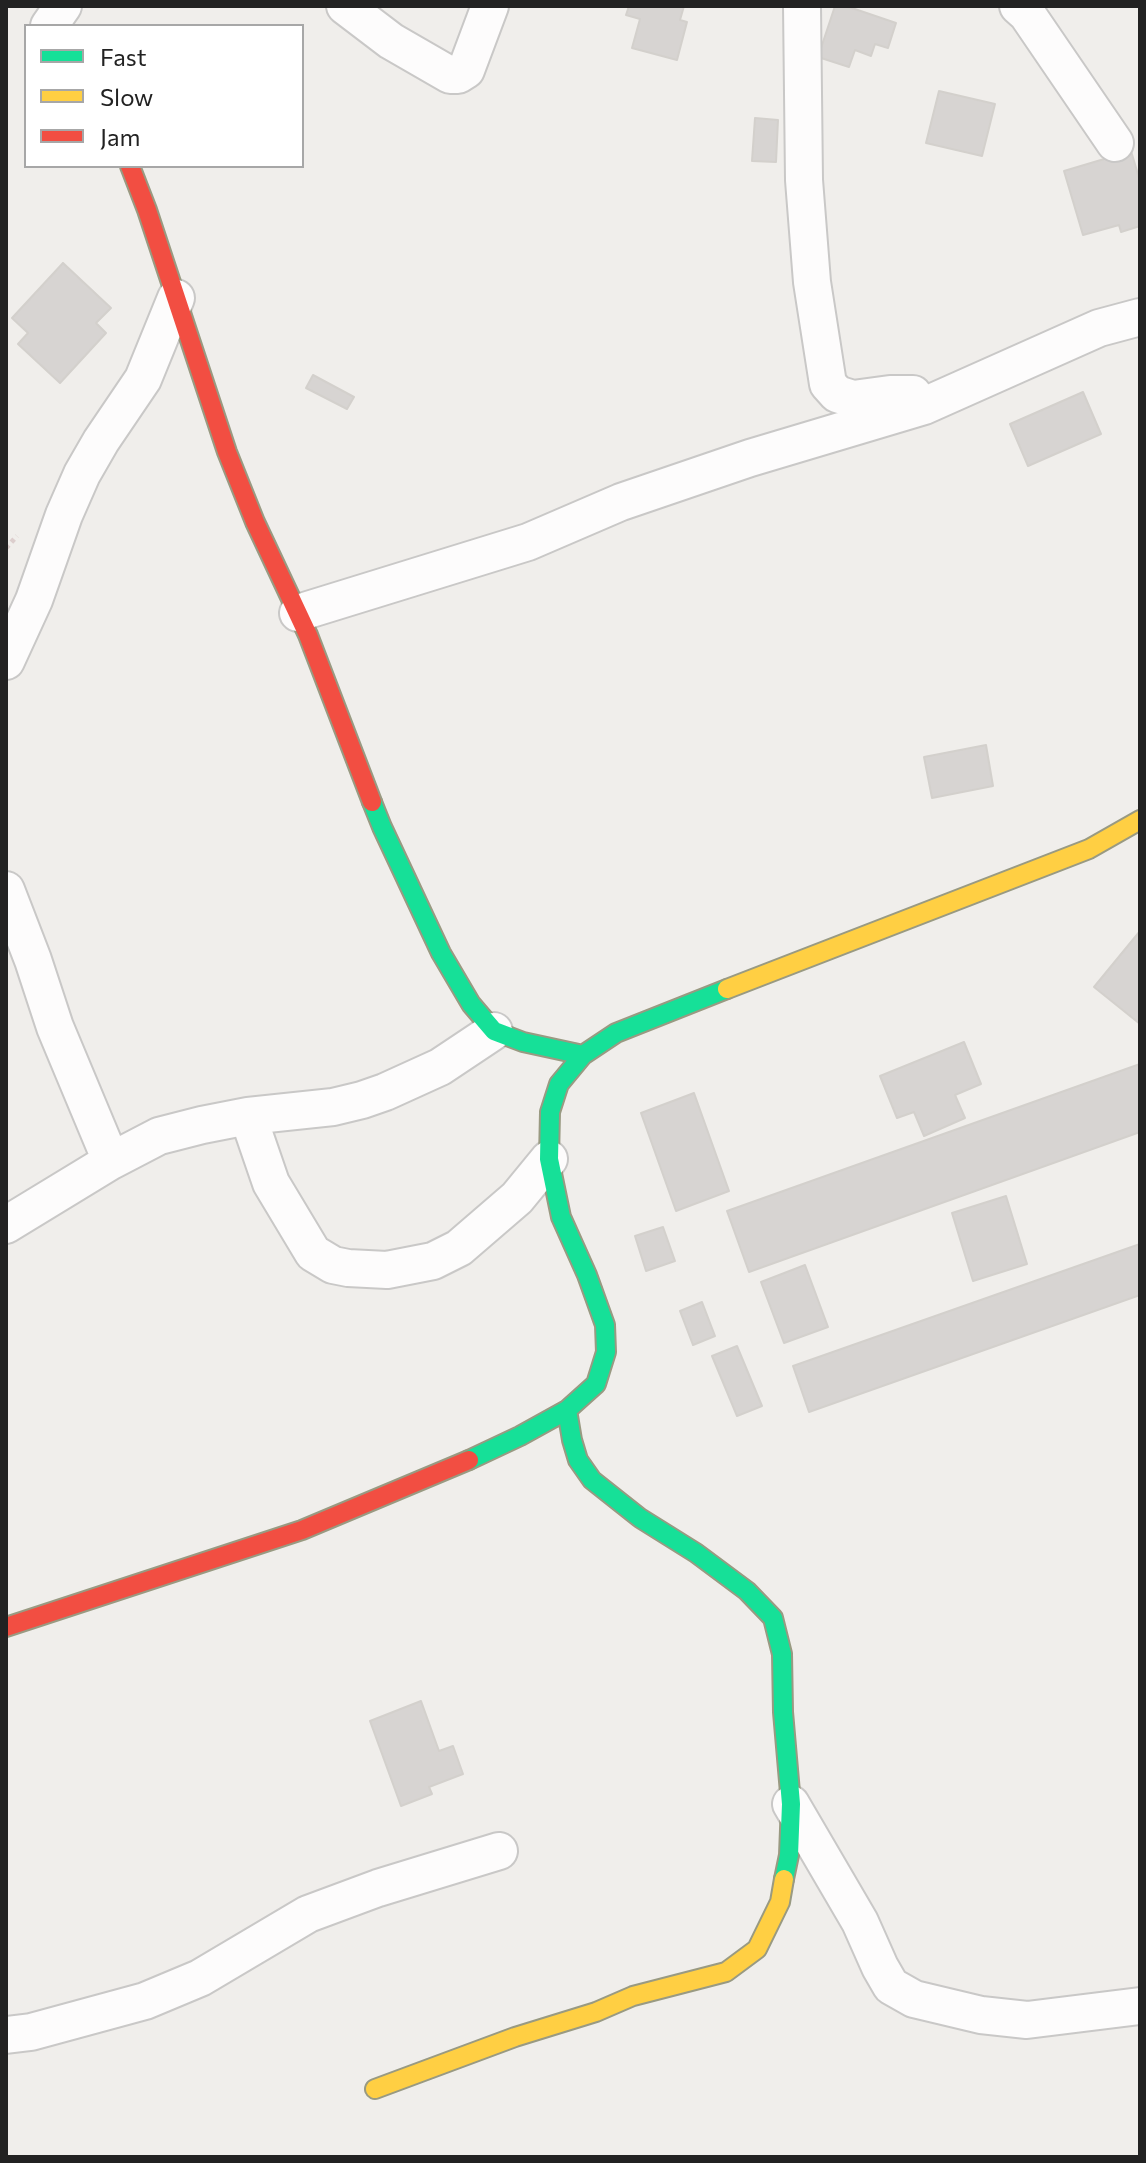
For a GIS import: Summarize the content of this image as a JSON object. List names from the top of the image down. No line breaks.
{"legend":["Fast","Slow","Jam"]}
